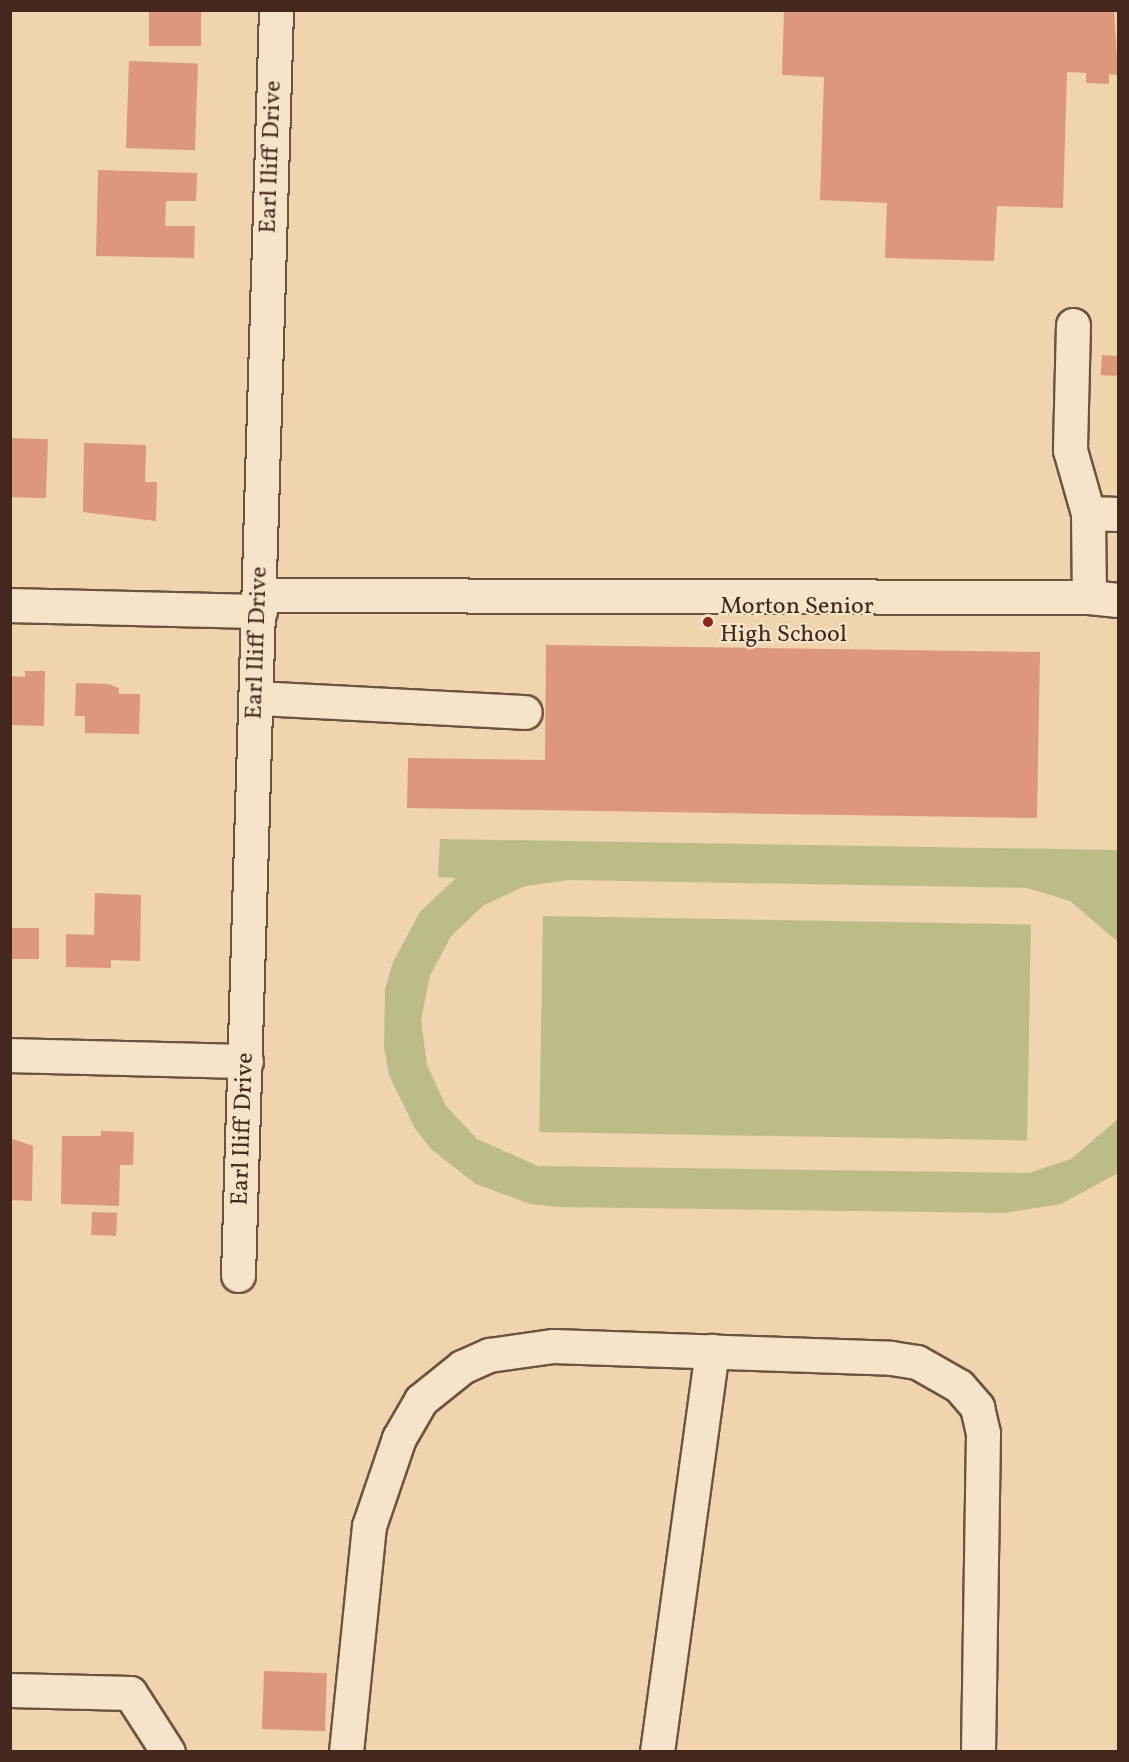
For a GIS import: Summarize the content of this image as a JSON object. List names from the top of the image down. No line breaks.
{"streets":{"street":["Earl Iliff Drive"]},"places":["Morton Senior High School"]}
